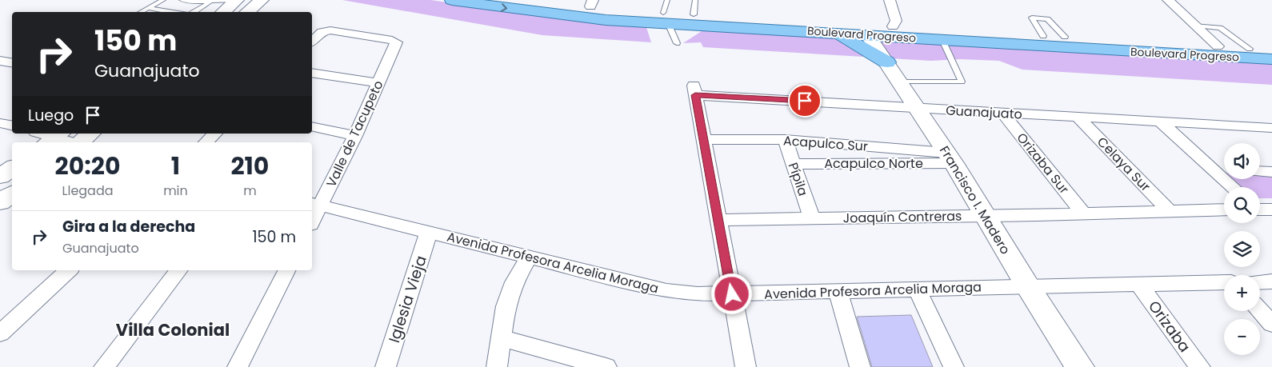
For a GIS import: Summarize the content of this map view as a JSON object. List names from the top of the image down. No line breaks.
{"streets":{"main road":["Boulevard Progreso"],"street":["Guanajuato","Valle de Tacupeto","Acapulco Sur","Acapulco Norte","Orizaba Sur","Celaya Sur","Pípila","Francisco I. Madero","Joaquín Contreras","Avenida Profesora Arcelia Moraga","Iglesia Vieja","Orizaba"]},"crossings":[["Boulevard Progreso","Francisco I. Madero"],["Guanajuato","Acapulco Sur"],["Guanajuato","Orizaba Sur"],["Guanajuato","Celaya Sur"],["Guanajuato","Francisco I. Madero"],["Valle de Tacupeto","Avenida Profesora Arcelia Moraga"],["Acapulco Sur","Acapulco Norte"],["Acapulco Sur","Pípila"],["Acapulco Sur","Francisco I. Madero"],["Acapulco Norte","Pípila"],["Acapulco Norte","Francisco I. Madero"],["Orizaba Sur","Joaquín Contreras"],["Celaya Sur","Joaquín Contreras"],["Pípila","Joaquín Contreras"],["Francisco I. Madero","Joaquín Contreras"],["Francisco I. Madero","Avenida Profesora Arcelia Moraga"],["Avenida Profesora Arcelia Moraga","Iglesia Vieja"],["Avenida Profesora Arcelia Moraga","Orizaba"]],"districts":["Villa Colonial"],"page":{"turn":["150 m","Guanajuato"],"then":"Luego","eta":["20:20","Llegada","1","min","210","m"],"map_buttons":["+","−"],"list":[{"name":"Gira a la derecha","note":"Guanajuato","value":"150 m"}]}}
